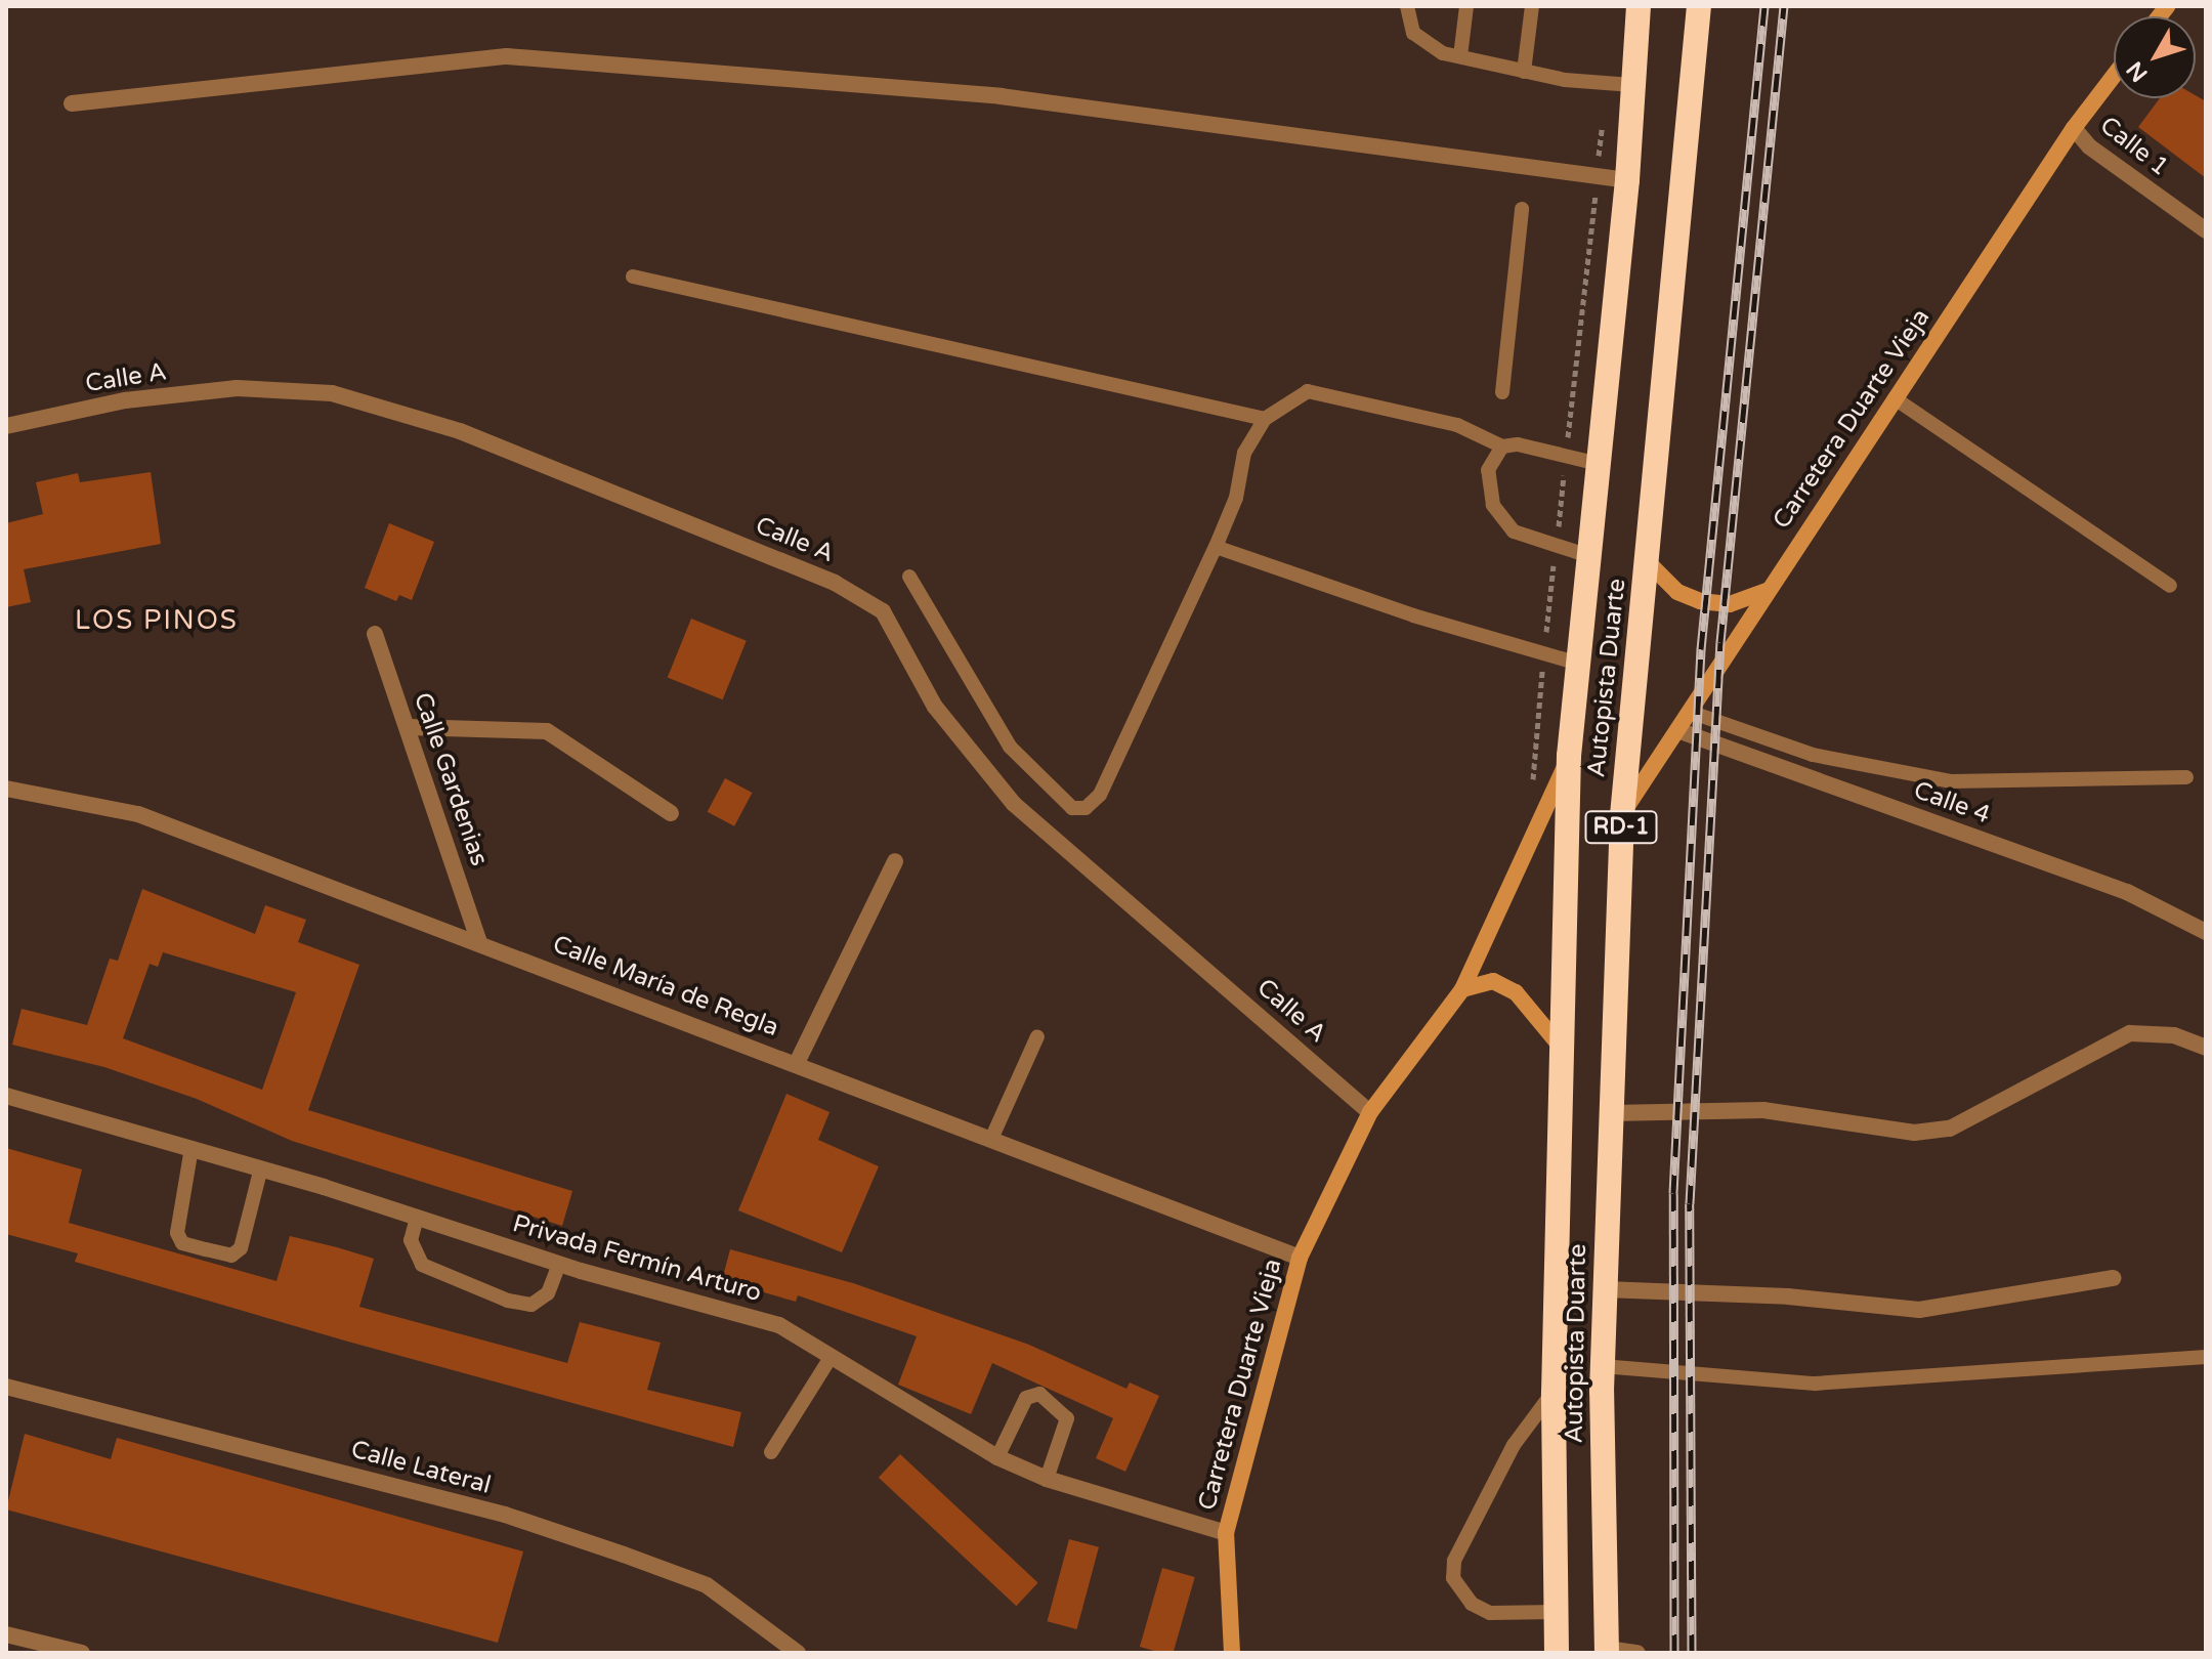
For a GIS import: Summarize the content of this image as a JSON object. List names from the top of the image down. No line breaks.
{"streets":{"highway":["Autopista Duarte","RD-1"],"main road":["Carretera Duarte Vieja"],"street":["Calle 1","Calle A","Calle Gardenias","Calle 4","Calle María de Regla","Privada Fermín Arturo","Calle Lateral"]},"crossings":[["Calle 1","Carretera Duarte Vieja"],["Calle A","Carretera Duarte Vieja"],["Carretera Duarte Vieja","Autopista Duarte"],["Carretera Duarte Vieja","Calle 4"],["Carretera Duarte Vieja","Calle María de Regla"],["Carretera Duarte Vieja","Privada Fermín Arturo"],["Calle Gardenias","Calle María de Regla"]],"districts":["LOS PINOS"],"north":"bottom left"}
